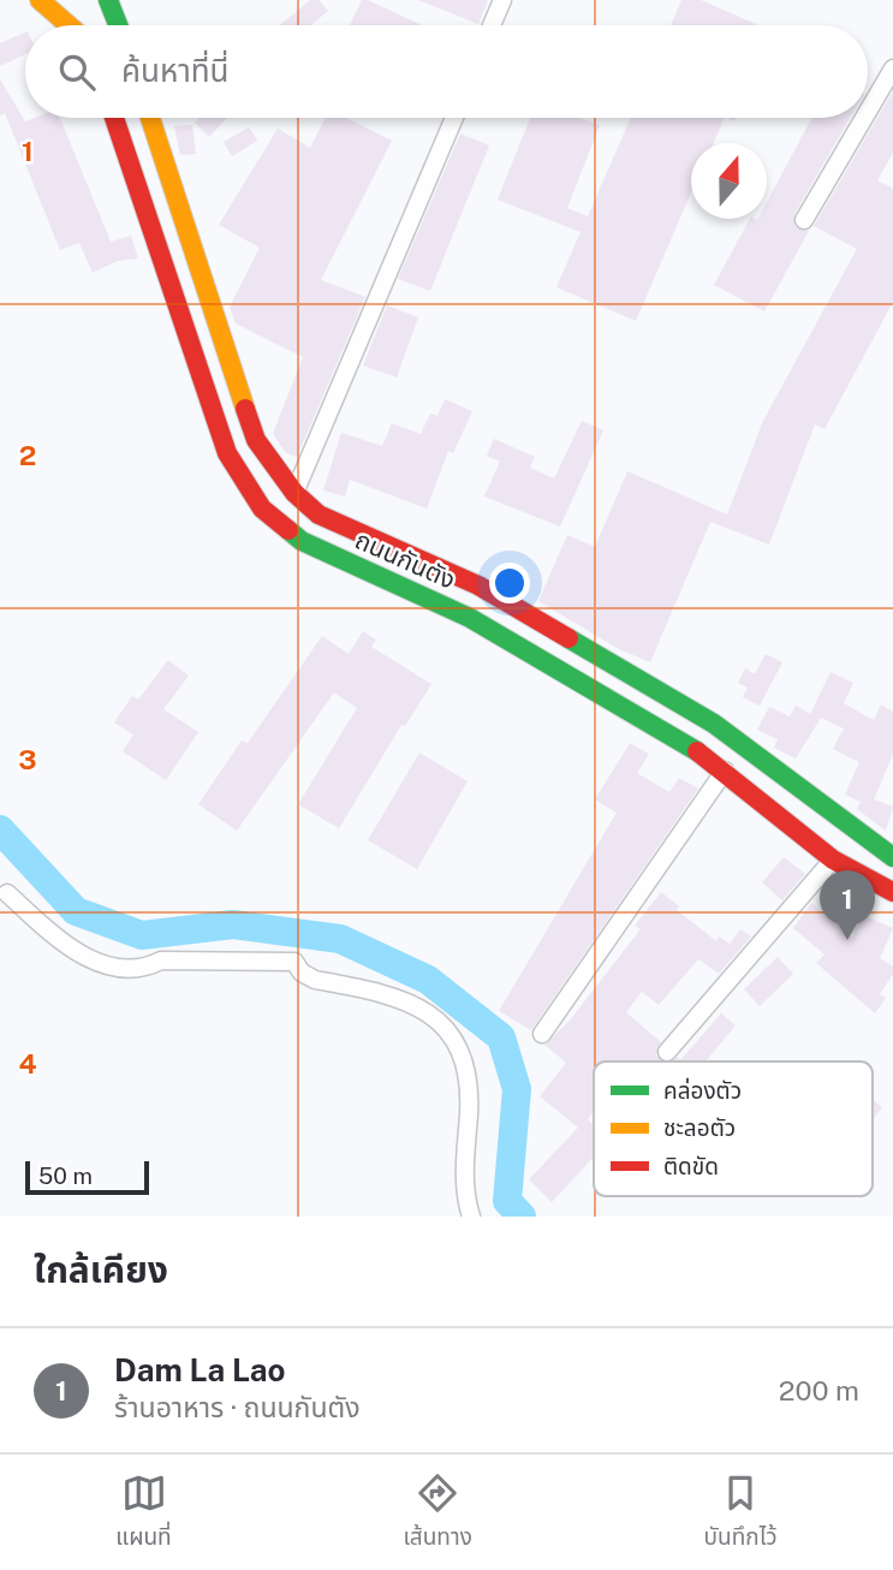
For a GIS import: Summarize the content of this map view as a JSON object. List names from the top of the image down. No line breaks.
{"streets":{"main road":["ถนนกันตัง"]},"legend":["คล่องตัว","ชะลอตัว","ติดขัด"],"scale_bar":"50 m","north":"top","page":{"search":"ค้นหาที่นี่","pins":"1","scale":"50 m","heading":"ใกล้เคียง","list":[{"mark":"1","name":"Dam La Lao","note":"ร้านอาหาร · ถนนกันตัง","value":"200 m"}],"nav":["แผนที่","เส้นทาง","บันทึกไว้"]},"grid":{"rows":["1","2","3","4"]}}
